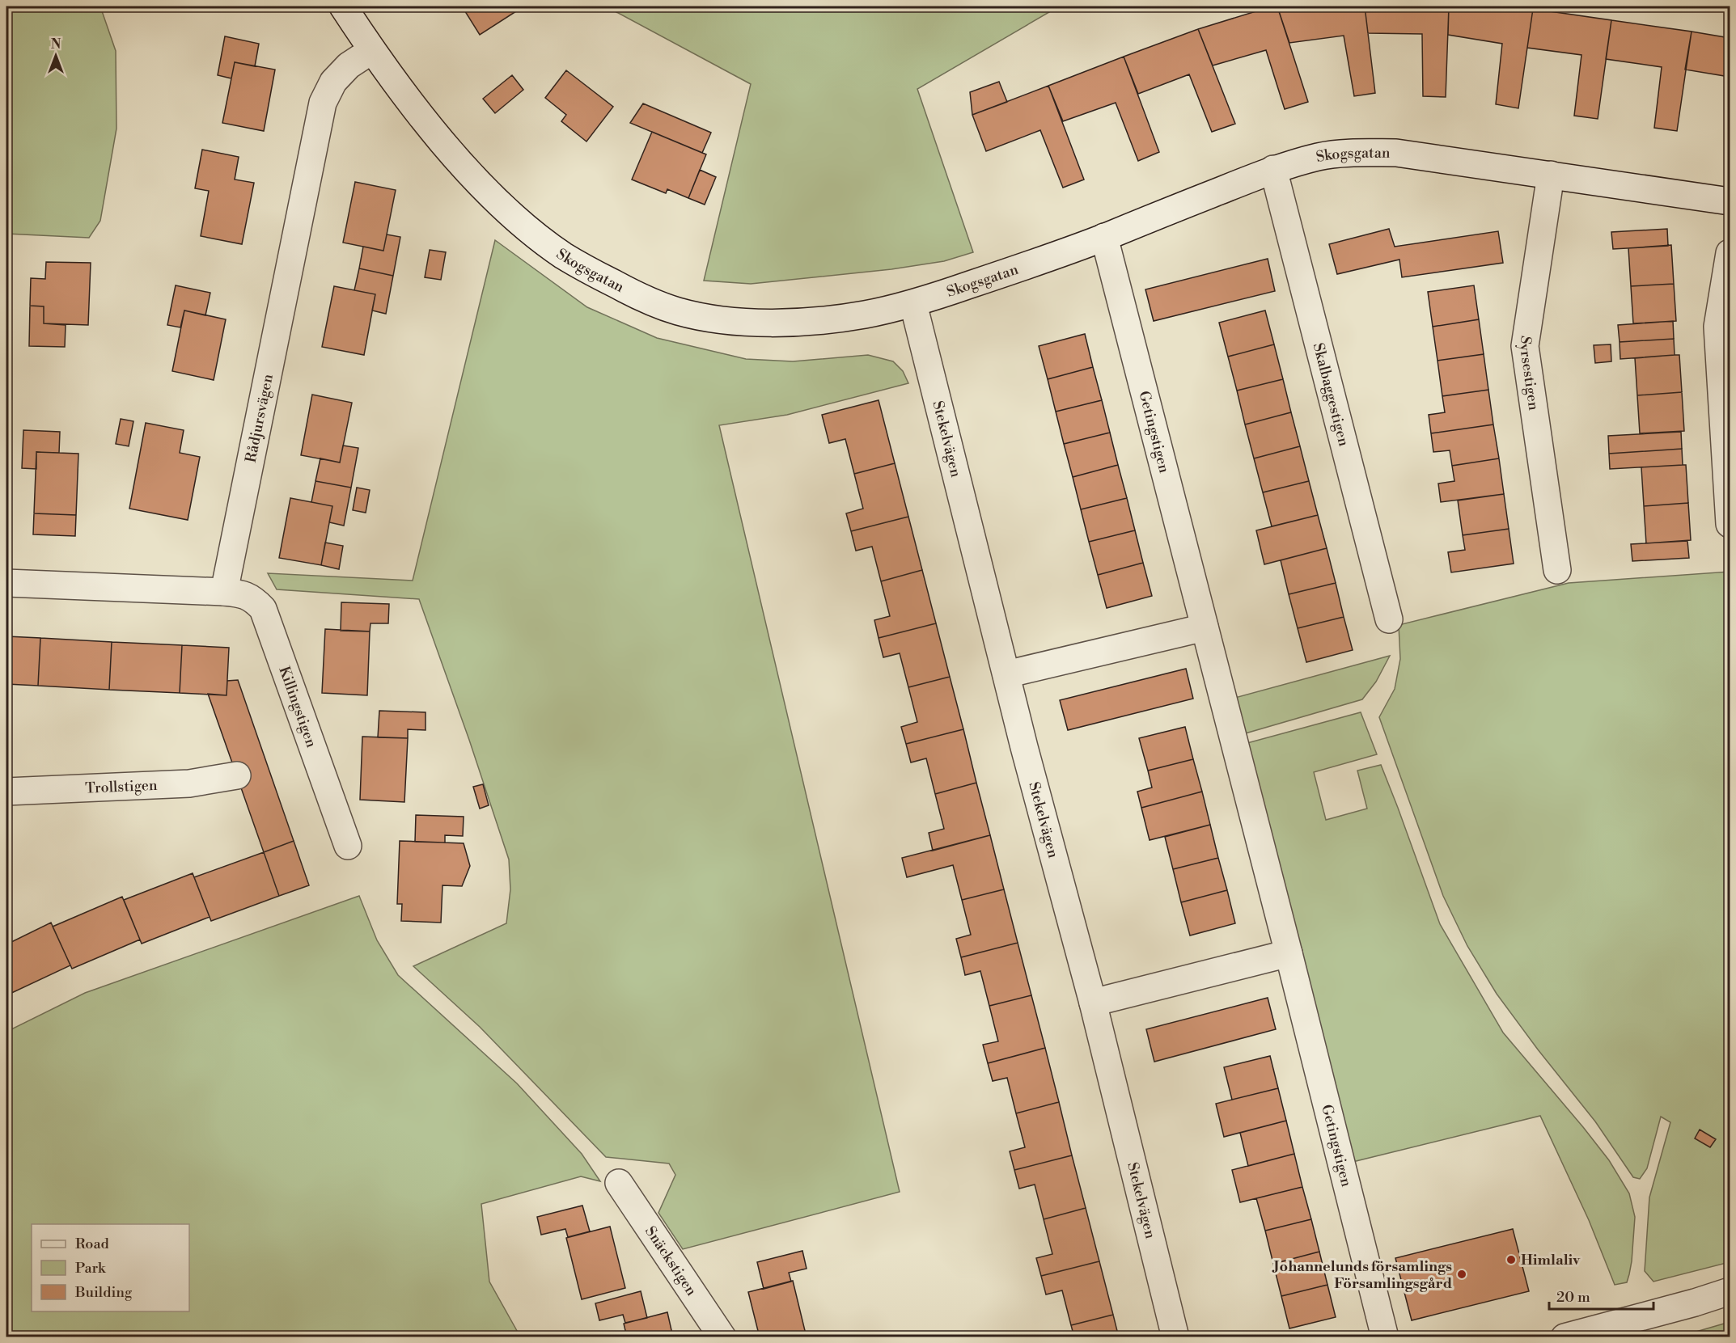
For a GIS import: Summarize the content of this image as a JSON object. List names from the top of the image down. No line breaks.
{"streets":{"street":["Skogsgatan","Syrsestigen","Skalbaggestigen","Rådjursvägen","Getingstigen","Stekelvägen","Killingstigen","Trollstigen","Snäckstigen"]},"crossings":[["Skogsgatan","Syrsestigen"],["Skogsgatan","Skalbaggestigen"],["Skogsgatan","Rådjursvägen"],["Skogsgatan","Getingstigen"],["Skogsgatan","Stekelvägen"],["Rådjursvägen","Killingstigen"]],"places":["Himlaliv","Johannelunds församlings Församlingsgård"],"legend":["Road","Park","Building"],"scale_bar":"20 m","north":"top"}
